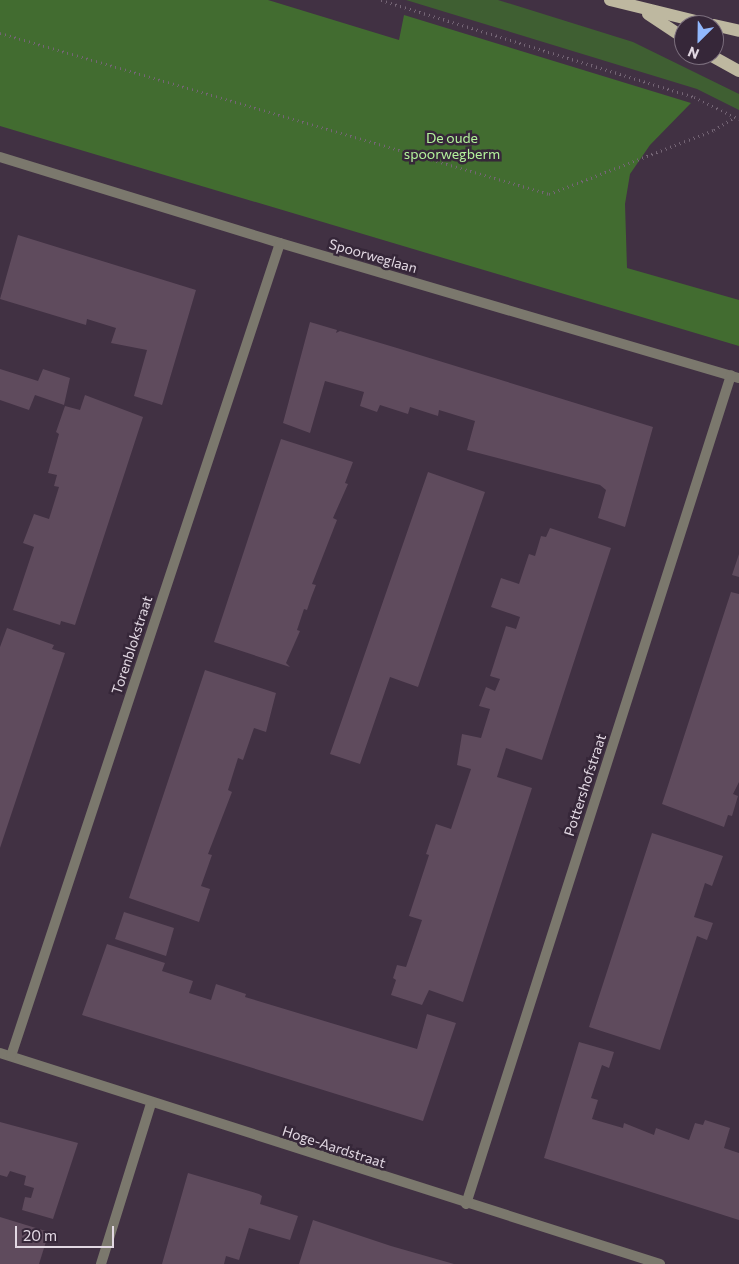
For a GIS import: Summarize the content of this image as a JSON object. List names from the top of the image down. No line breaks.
{"streets":{"street":["Spoorweglaan","Torenblokstraat","Pottershofstraat","Hoge-Aardstraat"]},"crossings":[["Spoorweglaan","Torenblokstraat"],["Spoorweglaan","Pottershofstraat"],["Torenblokstraat","Hoge-Aardstraat"],["Pottershofstraat","Hoge-Aardstraat"]],"parks":["De oude spoorwegberm"],"scale_bar":"20 m","north":"bottom left"}
